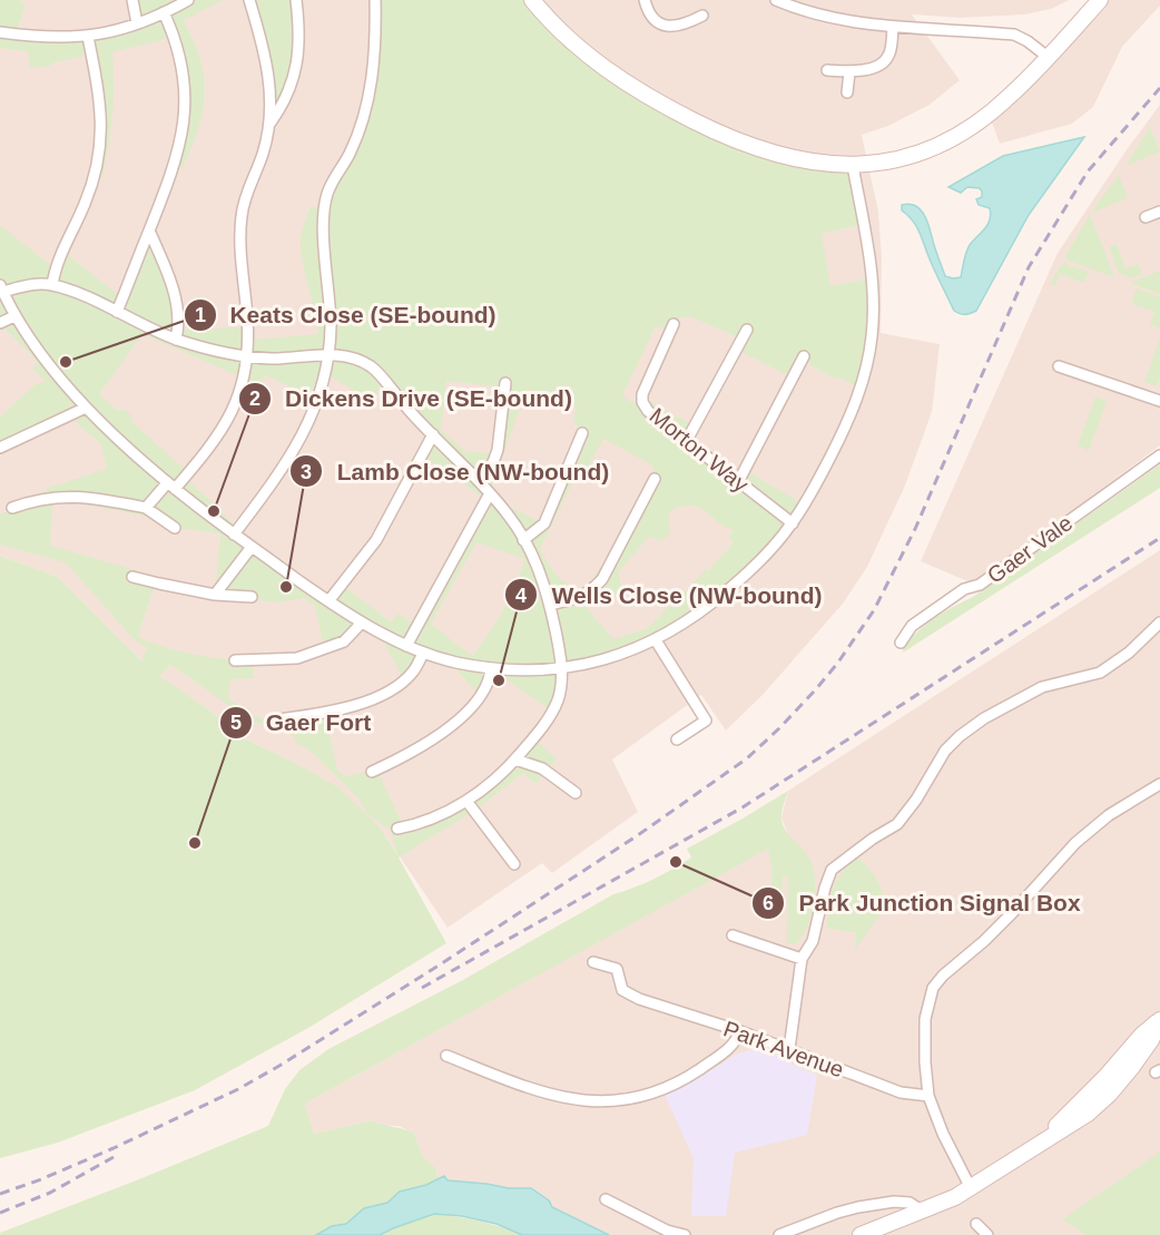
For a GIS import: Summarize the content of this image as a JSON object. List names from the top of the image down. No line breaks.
{"streets":{"street":["Morton Way","Gaer Vale","Park Avenue"]},"places":["Keats Close (SE-bound)","Dickens Drive (SE-bound)","Lamb Close (NW-bound)","Wells Close (NW-bound)","Gaer Fort","Park Junction Signal Box"]}
